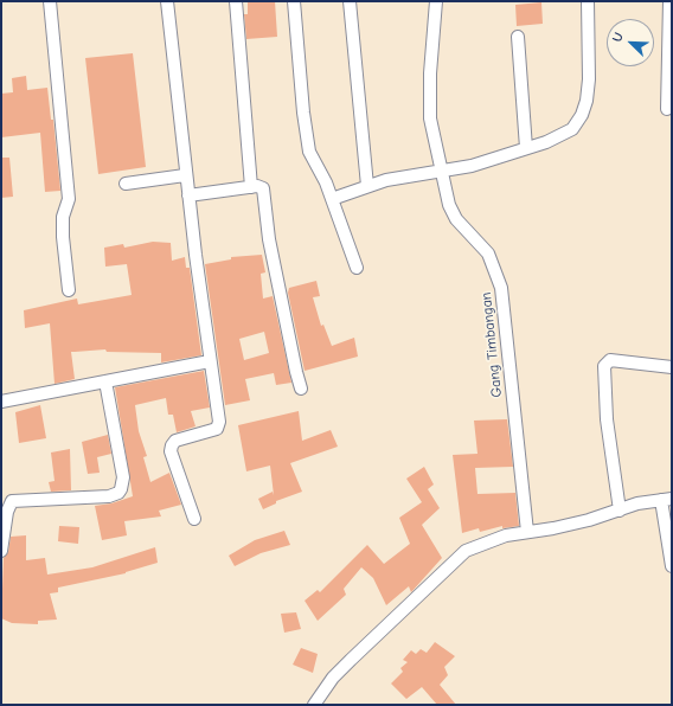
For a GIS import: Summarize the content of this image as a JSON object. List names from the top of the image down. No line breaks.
{"streets":{"street":["Gang Timbangan"]},"north":"top left"}
